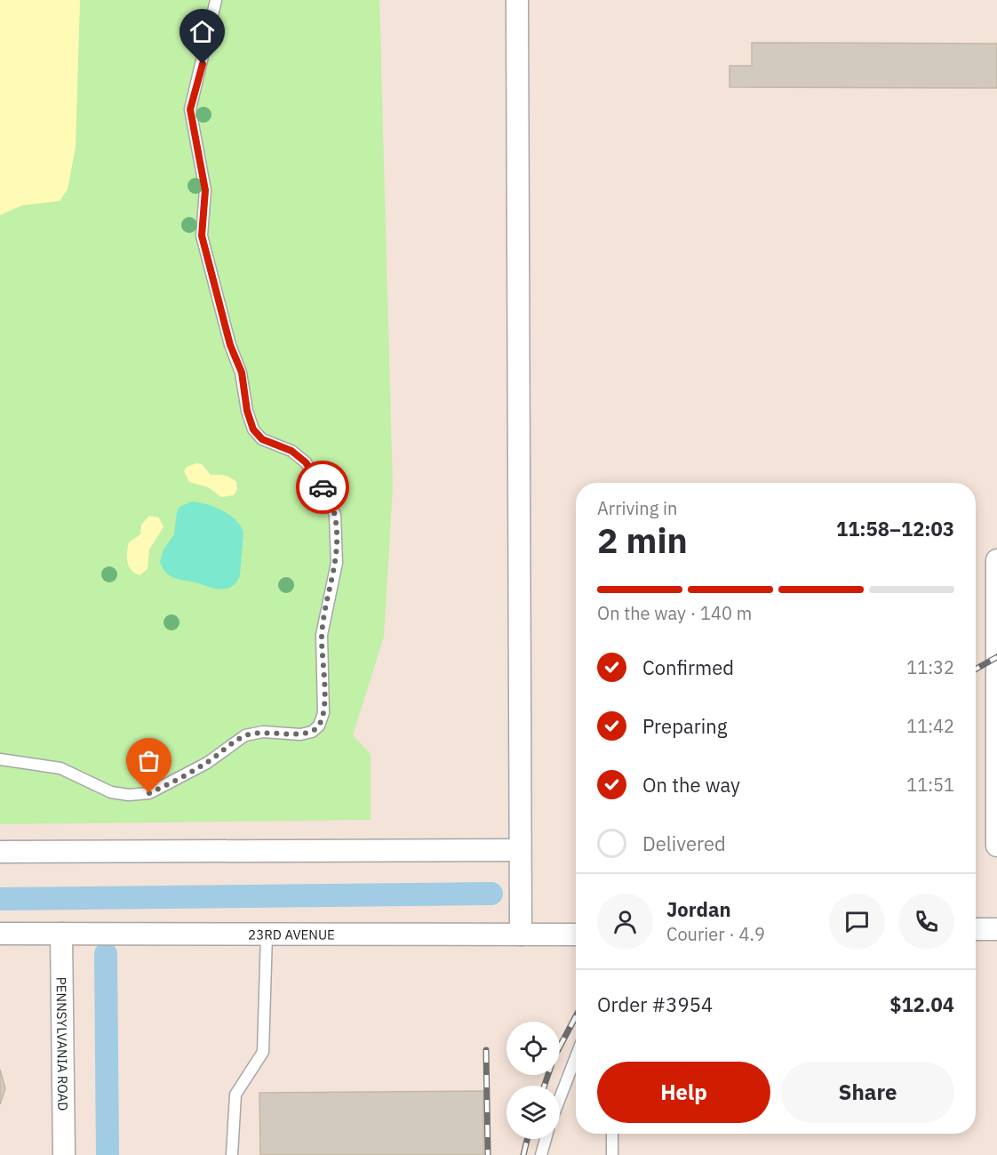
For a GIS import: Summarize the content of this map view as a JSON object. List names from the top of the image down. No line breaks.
{"streets":{"street":["23RD AVENUE","PENNSYLVANIA ROAD"]},"crossings":[["23RD AVENUE","PENNSYLVANIA ROAD"]],"page":{"heading":["2 min","Arriving in","11:58–12:03"],"panel":["Jordan","Courier · 4.9","Order #3954","$12.04"],"bar":"On the way · 140 m","list":[["Confirmed","11:32"],["Preparing","11:42"],["On the way","11:51"],"Delivered"],"buttons":["Help","Share"]}}
